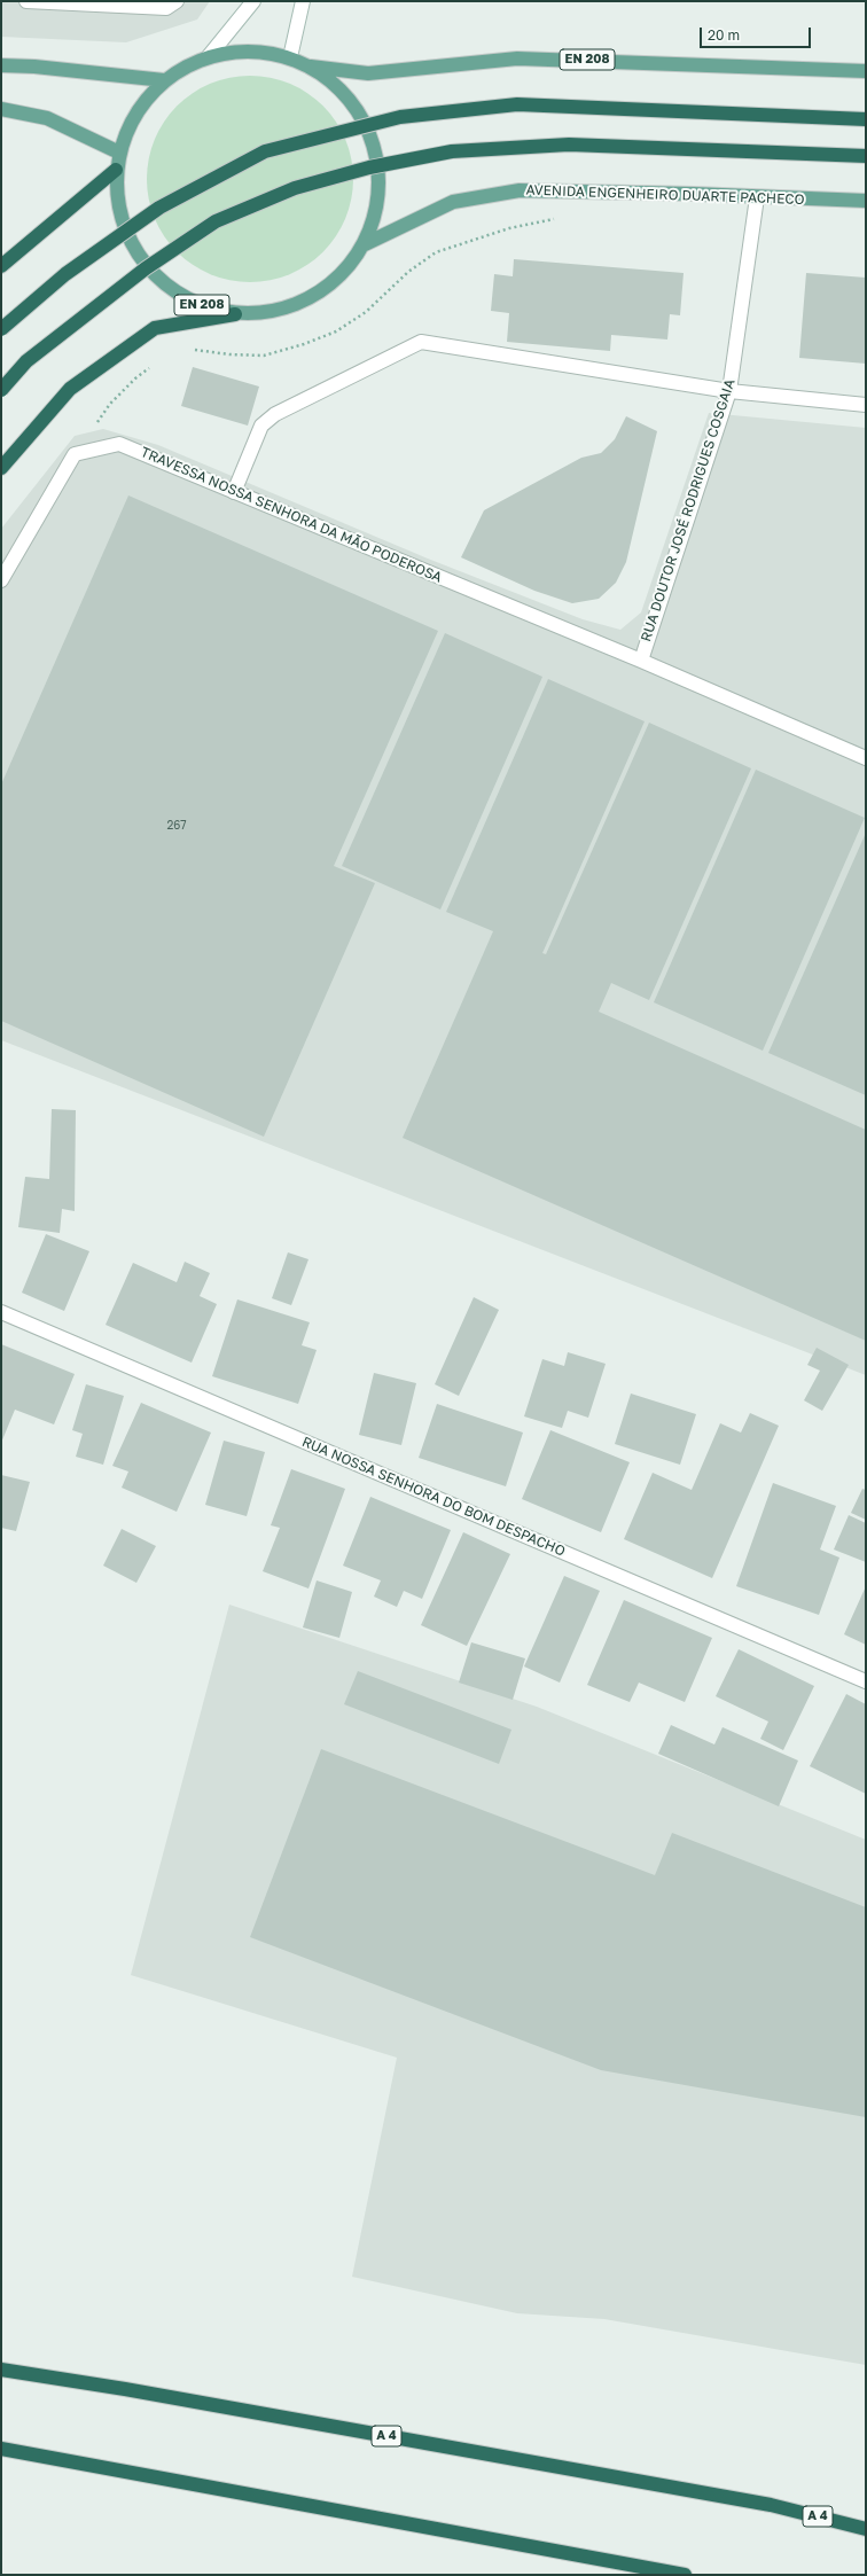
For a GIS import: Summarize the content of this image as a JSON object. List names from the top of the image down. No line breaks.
{"streets":{"highway":["A 4"],"main road":["EN 208","AVENIDA ENGENHEIRO DUARTE PACHECO"],"street":["RUA DOUTOR JOSÉ RODRIGUES COSGAIA","TRAVESSA NOSSA SENHORA DA MÃO PODEROSA","RUA NOSSA SENHORA DO BOM DESPACHO"]},"crossings":[["EN 208","AVENIDA ENGENHEIRO DUARTE PACHECO"],["AVENIDA ENGENHEIRO DUARTE PACHECO","RUA DOUTOR JOSÉ RODRIGUES COSGAIA"],["RUA DOUTOR JOSÉ RODRIGUES COSGAIA","TRAVESSA NOSSA SENHORA DA MÃO PODEROSA"]],"house_numbers":["267"],"scale_bar":"20 m"}
